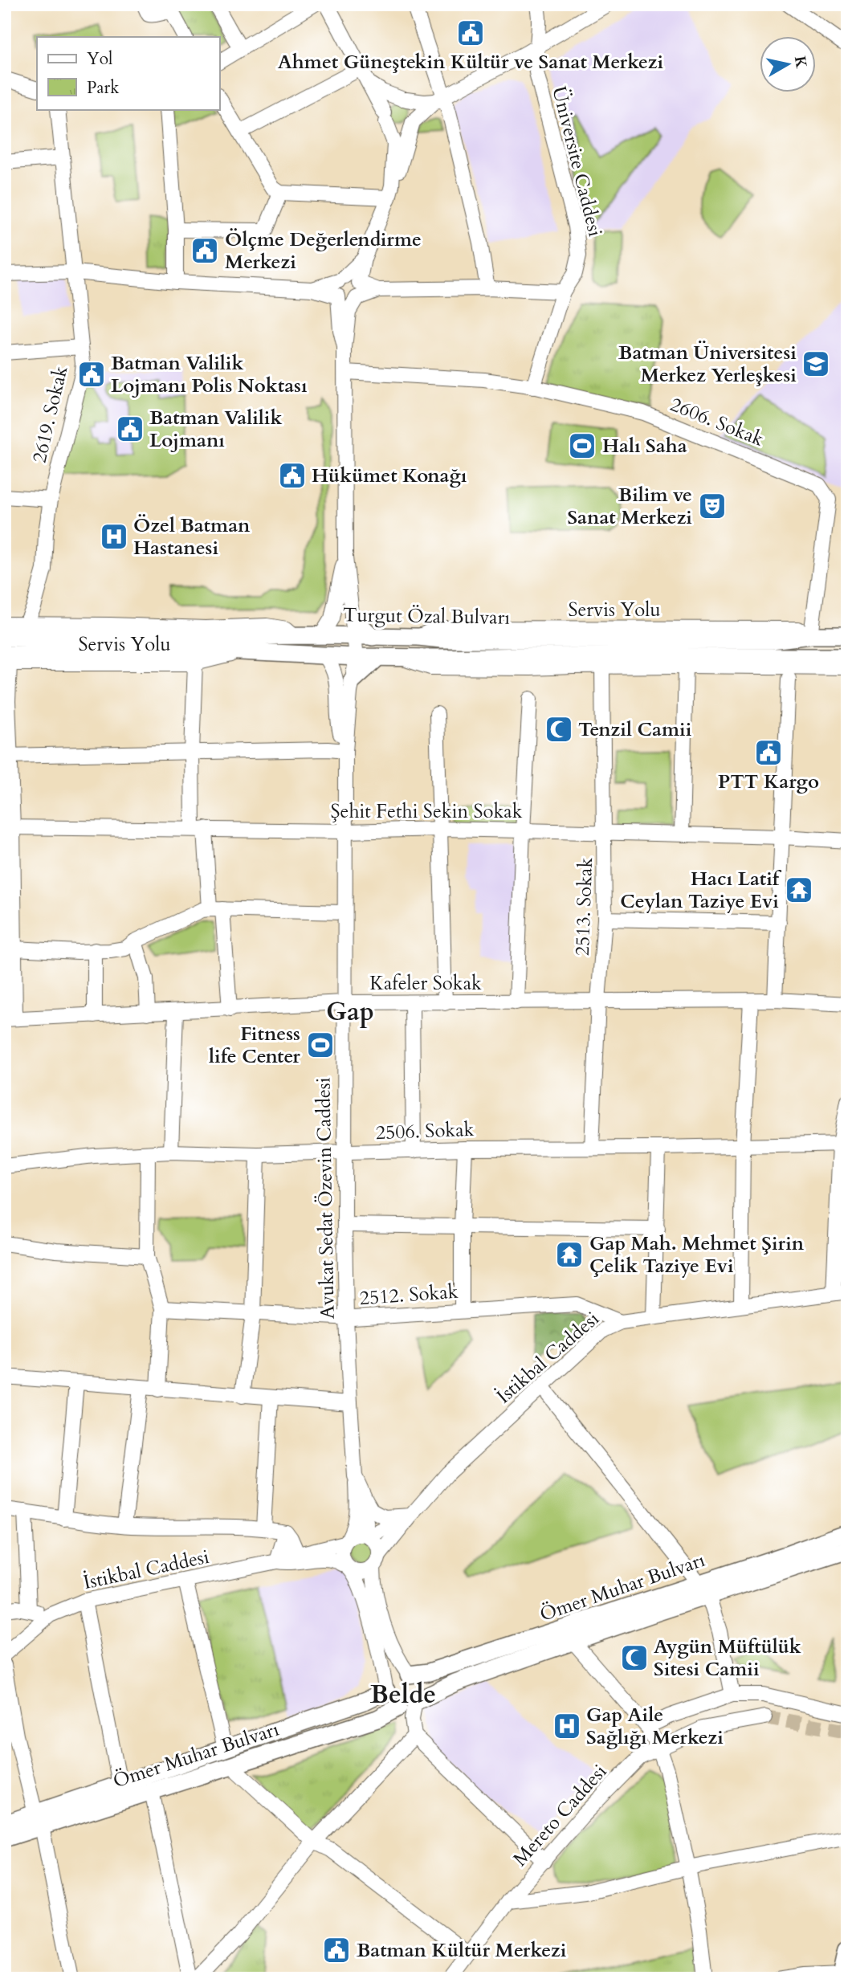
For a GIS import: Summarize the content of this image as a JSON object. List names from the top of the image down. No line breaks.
{"streets":{"main road":["Turgut Özal Bulvarı","Ömer Muhar Bulvarı"],"street":["Üniversite Caddesi","2619. Sokak","2606. Sokak","Servis Yolu","Şehit Fethi Sekin Sokak","2513. Sokak","Kafeler Sokak","2506. Sokak","Avukat Sedat Özevin Caddesi","2512. Sokak","İstikbal Caddesi","Mereto Caddesi"]},"crossings":[["Üniversite Caddesi","2606. Sokak"],["2619. Sokak","Servis Yolu"],["2606. Sokak","Turgut Özal Bulvarı"],["Servis Yolu","Turgut Özal Bulvarı"],["Şehit Fethi Sekin Sokak","2513. Sokak"],["Şehit Fethi Sekin Sokak","Avukat Sedat Özevin Caddesi"],["2513. Sokak","Kafeler Sokak"],["2513. Sokak","2506. Sokak"],["Kafeler Sokak","Avukat Sedat Özevin Caddesi"],["2506. Sokak","Avukat Sedat Özevin Caddesi"],["Avukat Sedat Özevin Caddesi","2512. Sokak"],["Avukat Sedat Özevin Caddesi","İstikbal Caddesi"],["2512. Sokak","İstikbal Caddesi"]],"districts":["Gap","Belde"],"places":{"public building":["Ahmet Güneştekin Kültür ve Sanat Merkezi","Ölçme Değerlendirme Merkezi","Batman Valilik Lojmanı Polis Noktası","Batman Valilik Lojmanı","Hükümet Konağı","PTT Kargo","Batman Kültür Merkezi"],"school or university":["Batman Üniversitesi Merkez Yerleşkesi"],"sports":["Halı Saha","Fitness life Center"],"theatre":["Bilim ve Sanat Merkezi"],"hospital":["Özel Batman Hastanesi","Gap Aile Sağlığı Merkezi"],"mosque":["Tenzil Camii","Aygün Müftülük Sitesi Camii"],"temple":["Hacı Latif Ceylan Taziye Evi","Gap Mah. Mehmet Şirin Çelik Taziye Evi"]},"legend":["Yol","Park"],"north":"right"}
